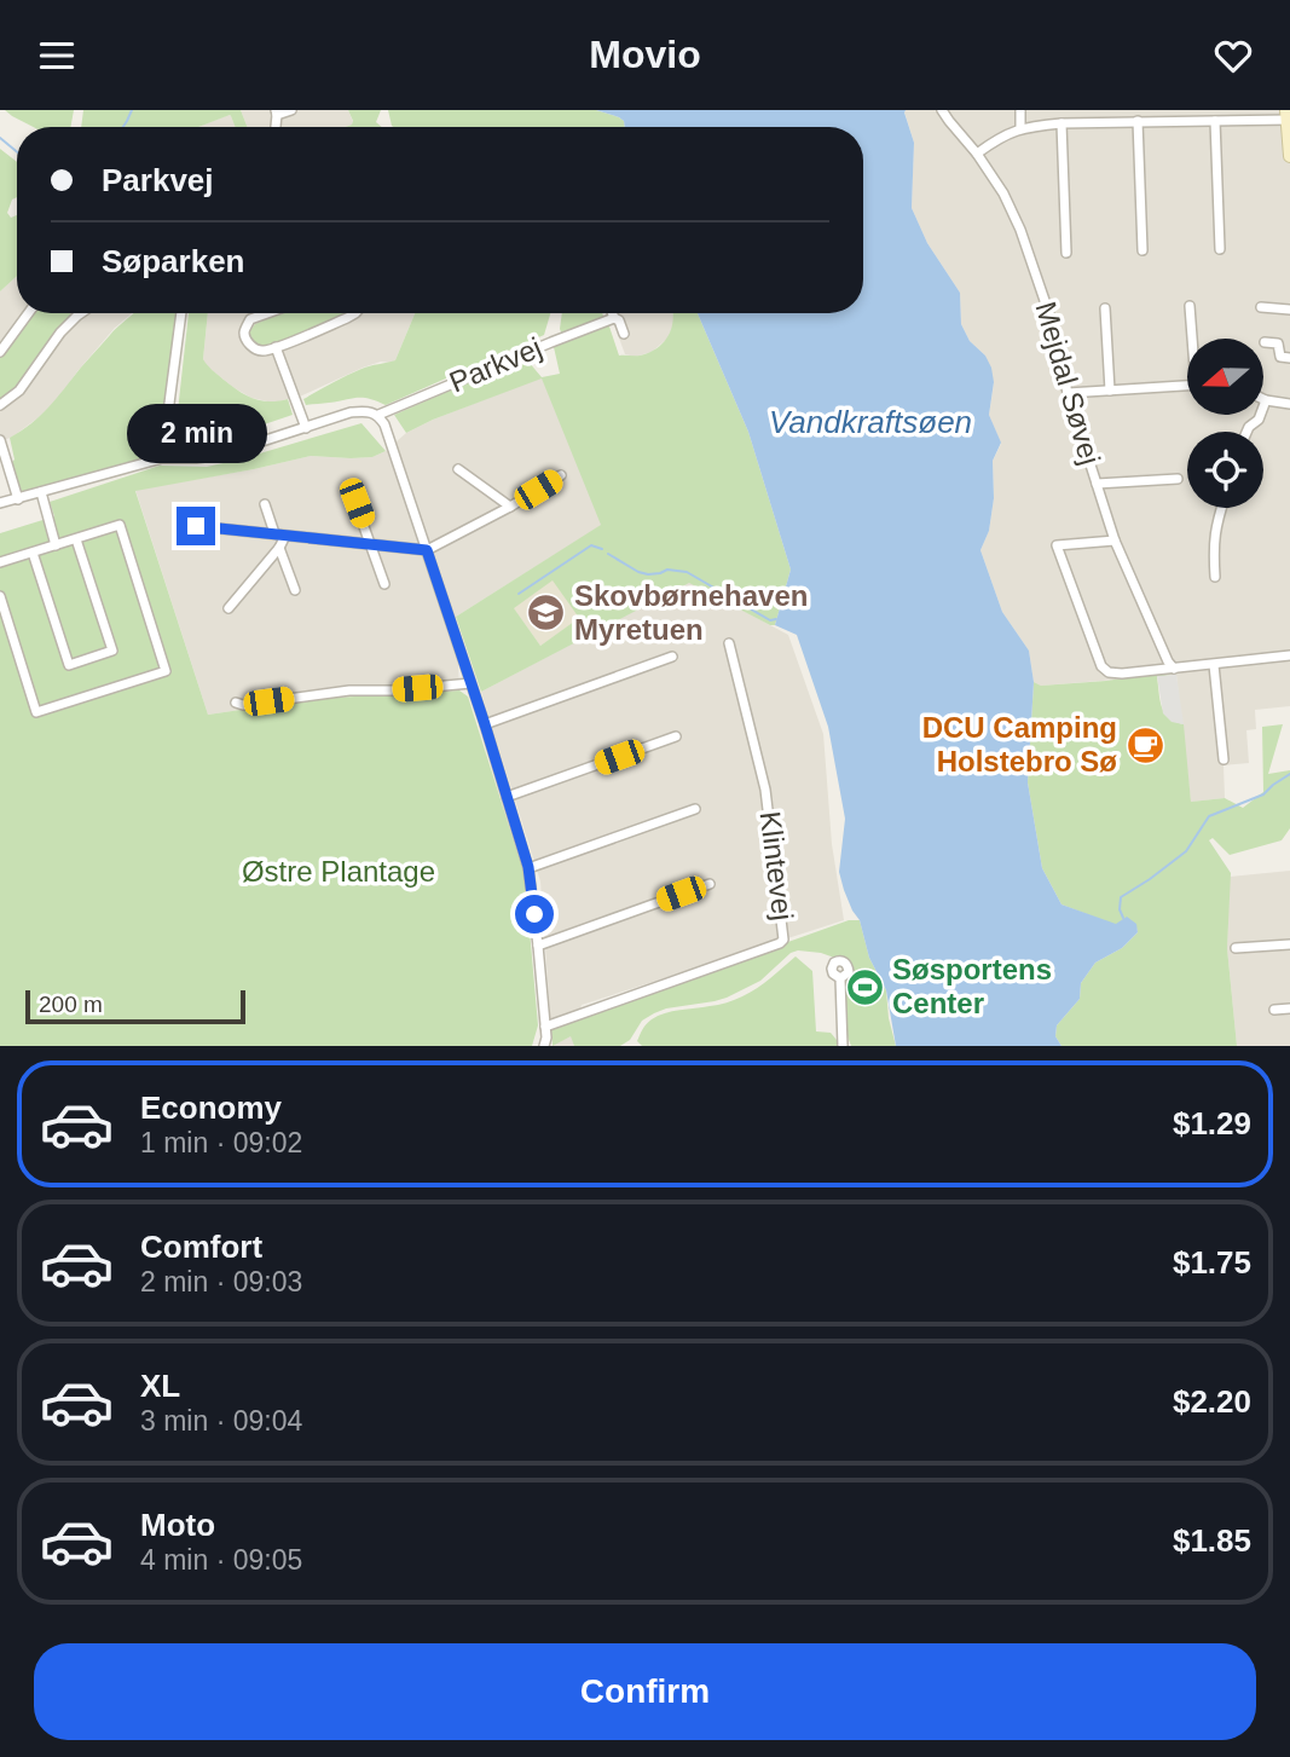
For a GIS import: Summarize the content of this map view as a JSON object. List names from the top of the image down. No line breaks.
{"streets":{"street":["Parkvej","Mejdal Søvej","Klintevej"]},"water":["Vandkraftsøen"],"parks":["Østre Plantage"],"places":{"school or university":["Skovbørnehaven Myretuen"],"cafe":["DCU Camping Holstebro Sø"],"sports":["Søsportens Center"]},"scale_bar":"200 m","north":"left","page":{"header":"Movio","banner":["Parkvej","Søparken"],"bubble":"2 min","scale":"200 m","list":[{"name":"Economy","note":"1 min · 09:02","value":"$1.29"},{"name":"Comfort","note":"2 min · 09:03","value":"$1.75"},{"name":"XL","note":"3 min · 09:04","value":"$2.20"},{"name":"Moto","note":"4 min · 09:05","value":"$1.85"}],"buttons":"Confirm"}}
